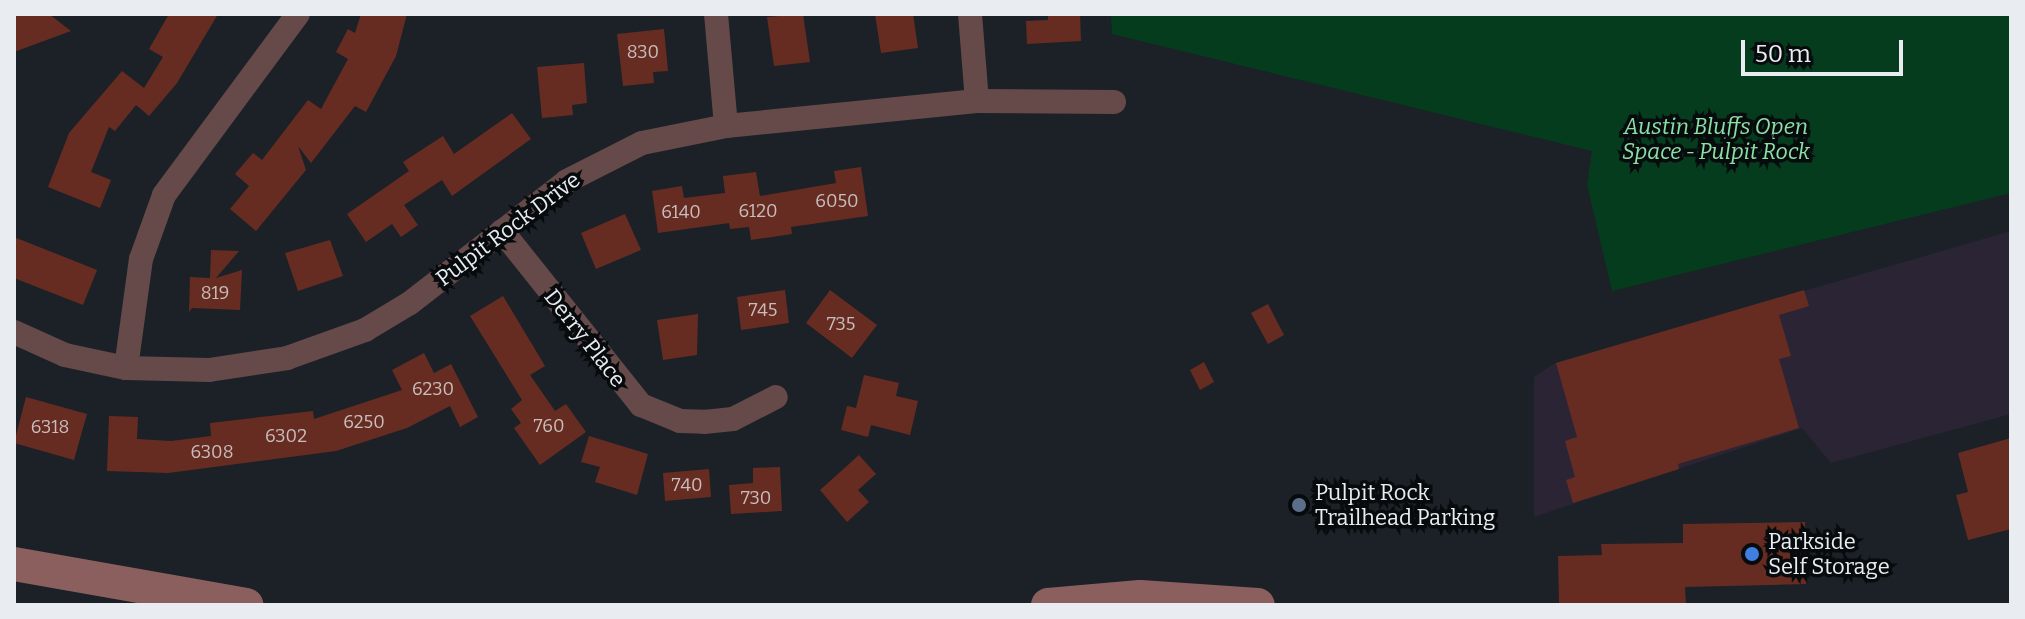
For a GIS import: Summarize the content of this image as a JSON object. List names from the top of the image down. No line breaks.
{"streets":{"street":["Pulpit Rock Drive","Derry Place"]},"crossings":[["Pulpit Rock Drive","Derry Place"]],"parks":["Austin Bluffs Open Space - Pulpit Rock"],"places":["Pulpit Rock Trailhead Parking","Parkside Self Storage"],"house_numbers":["830","6050","6120","6140","819","745","735","6230","6250","760","6318","6302","6308","740","730"],"scale_bar":"50 m"}
